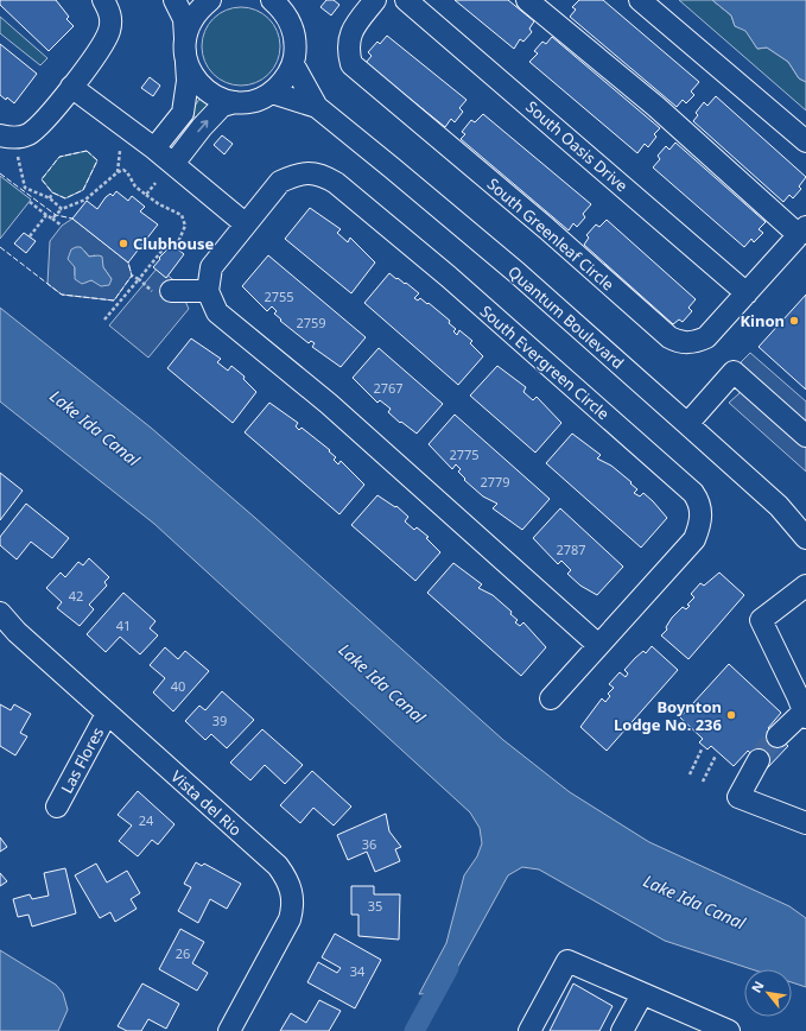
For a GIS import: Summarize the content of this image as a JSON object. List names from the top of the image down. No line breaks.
{"streets":{"street":["South Oasis Drive","South Greenleaf Circle","Quantum Boulevard","South Evergreen Circle","Las Flores","Vista del Rio"]},"crossings":[["South Oasis Drive","South Greenleaf Circle"],["Las Flores","Vista del Rio"]],"water":["Lake Ida Canal"],"places":["Clubhouse","Kinon","Boynton Lodge No. 236"],"house_numbers":["2755","2759","2767","2775","2779","2787","42","41","40","39","24","36","35","26","34"],"north":"top left"}
